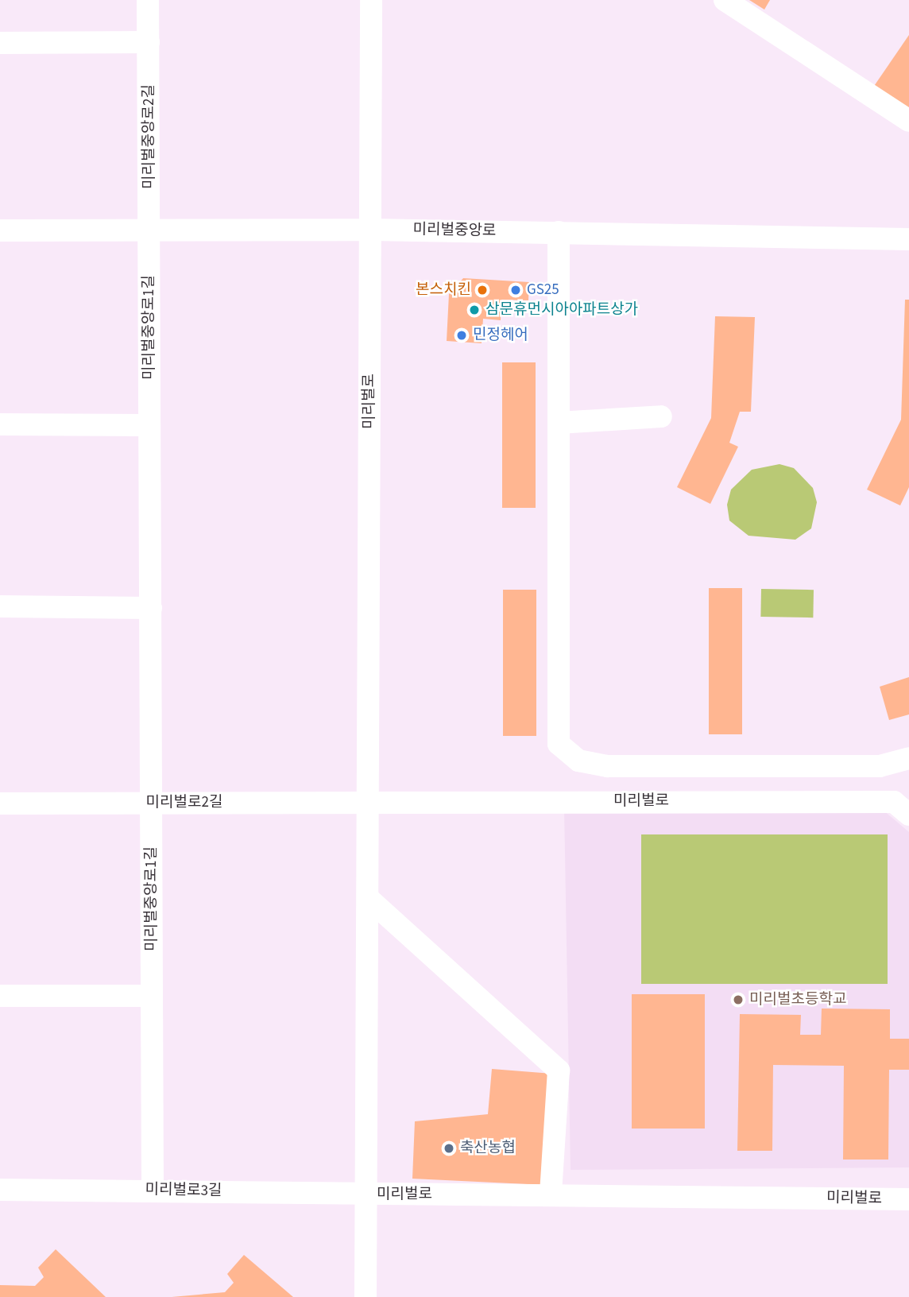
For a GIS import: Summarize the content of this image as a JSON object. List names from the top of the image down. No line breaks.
{"streets":{"street":["미리벌중앙로2길","미리벌중앙로","미리벌중앙로1길","미리벌로","미리벌로2길","미리벌로3길"]},"crossings":[["미리벌중앙로2길","미리벌중앙로"],["미리벌중앙로2길","미리벌중앙로1길"],["미리벌중앙로","미리벌중앙로1길"],["미리벌중앙로","미리벌로"],["미리벌중앙로1길","미리벌로2길"],["미리벌중앙로1길","미리벌로3길"],["미리벌로","미리벌로2길"],["미리벌로","미리벌로3길"]],"places":["본스치킨","GS25","삼문휴먼시아아파트상가","민정헤어","미리벌초등학교","축산농협"]}
